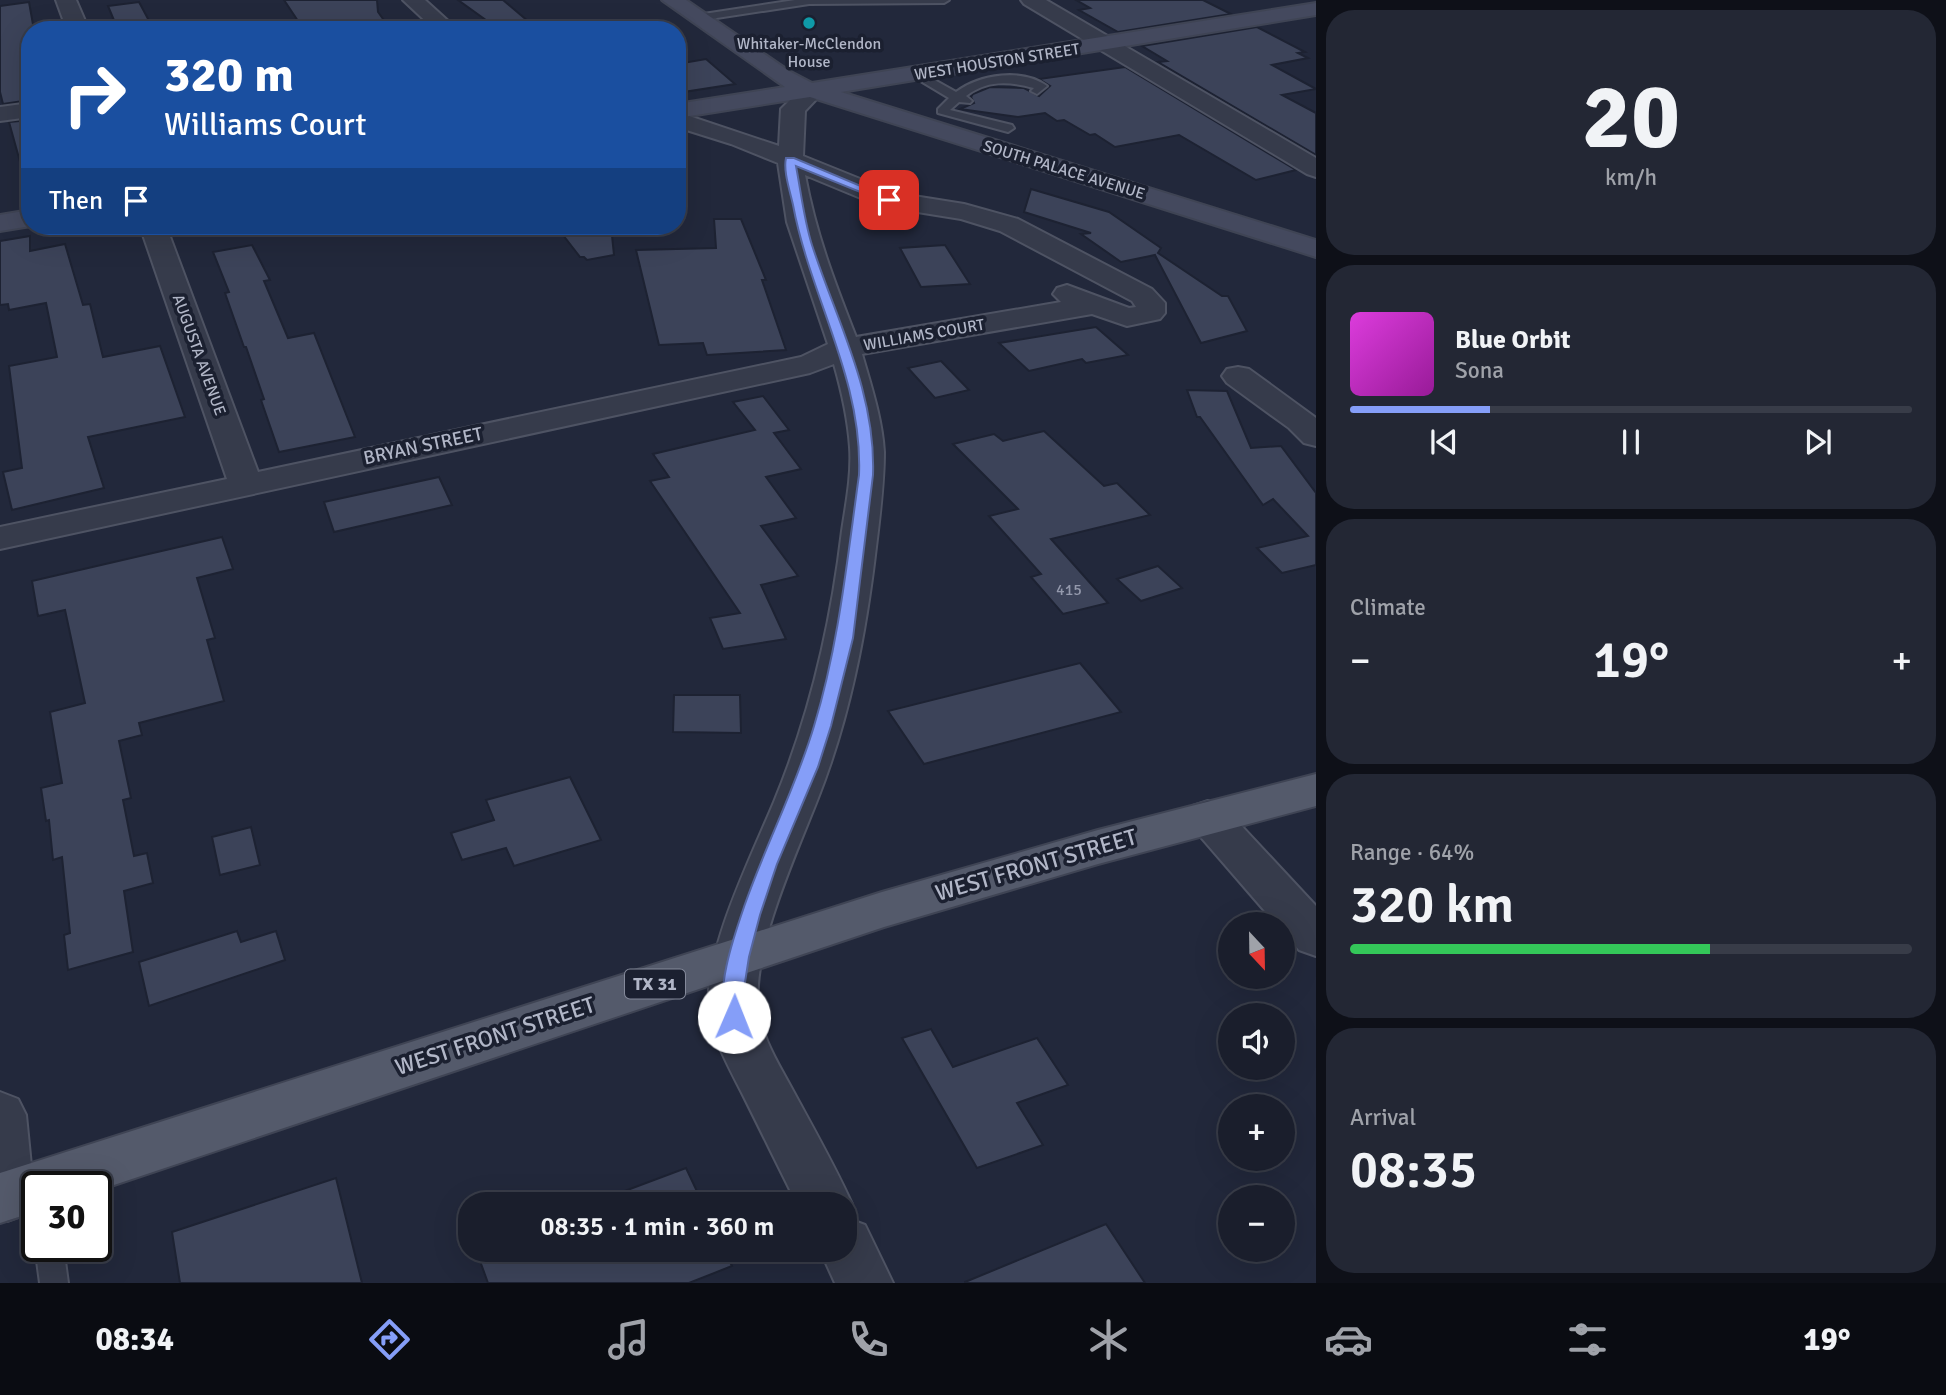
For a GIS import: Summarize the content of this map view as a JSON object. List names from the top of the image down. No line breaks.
{"streets":{"main road":["WEST HOUSTON STREET","SOUTH PALACE AVENUE","WEST FRONT STREET","TX 31"],"street":["WILLIAMS COURT","AUGUSTA AVENUE","BRYAN STREET"]},"crossings":[["WEST HOUSTON STREET","SOUTH PALACE AVENUE"],["WILLIAMS COURT","BRYAN STREET"],["AUGUSTA AVENUE","BRYAN STREET"]],"places":["Whitaker-McClendon House"],"house_numbers":["415"],"north":"bottom","page":{"tile":[["20","km/h"],"Climate",["Range · 64%","320 km"],["Arrival","08:35"]],"turn":["320 m","Williams Court"],"then":"Then","song":["Blue Orbit","Sona"],"heat":["−","19°","+"],"map_buttons":["+","−"],"limit":"30","trip":"08:35 · 1 min · 360 m","tabs":["08:34","19°"]}}
